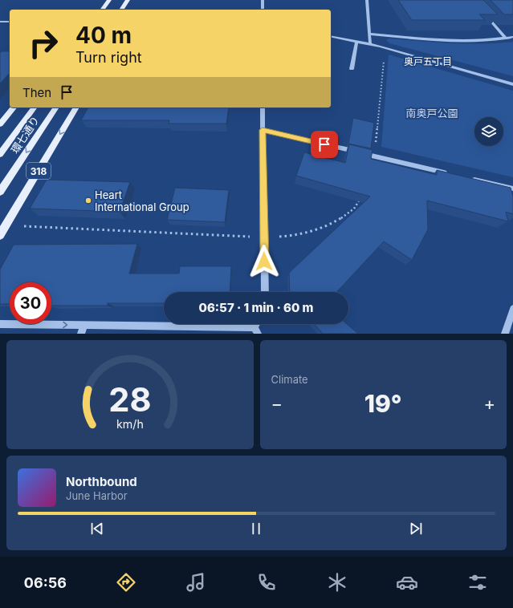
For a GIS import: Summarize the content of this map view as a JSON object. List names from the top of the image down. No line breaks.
{"streets":{"main road":["環七通り","318"]},"districts":["奥戸五丁目"],"parks":["南奥戸公園"],"places":["Heart International Group"],"page":{"turn":["40 m","Turn right"],"then":"Then","limit":"30","trip":"06:57 · 1 min · 60 m","tile":"Climate","heat":["−","19°","+"],"song":["Northbound","June Harbor"],"tabs":"06:56","gauge":["28","km/h"]}}
